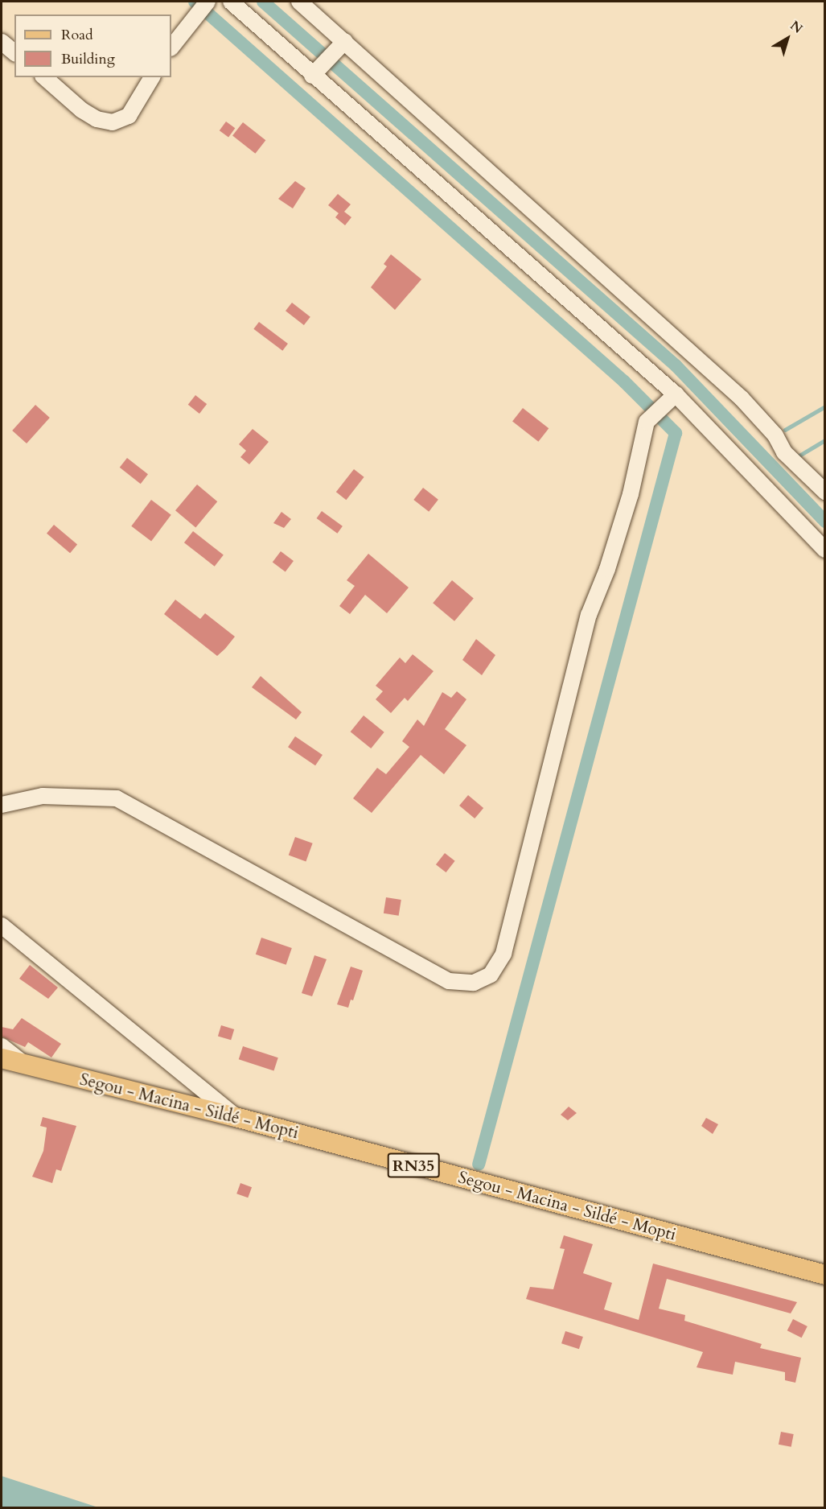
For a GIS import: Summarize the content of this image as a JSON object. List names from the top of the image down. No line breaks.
{"streets":{"main road":["Segou - Macina - Sildé - Mopti","RN35"]},"legend":["Road","Building"],"north":"top right"}
